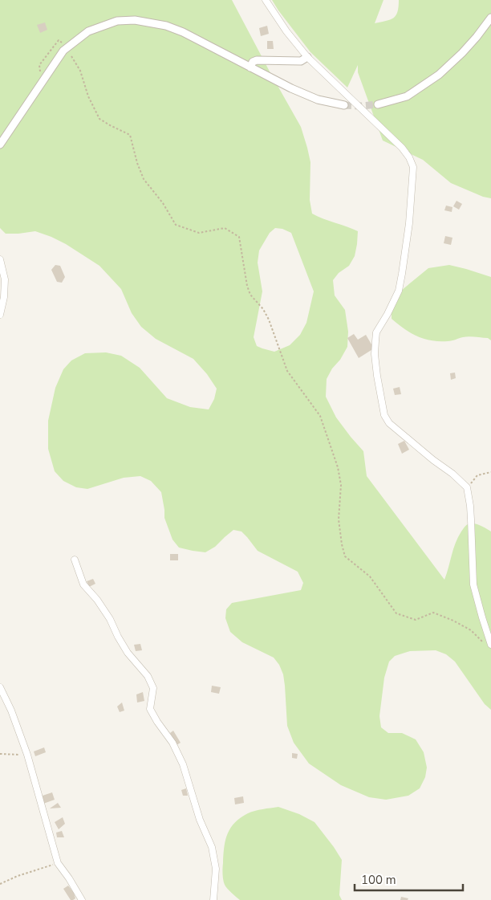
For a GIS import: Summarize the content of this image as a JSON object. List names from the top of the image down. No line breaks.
{"scale_bar":"100 m"}
